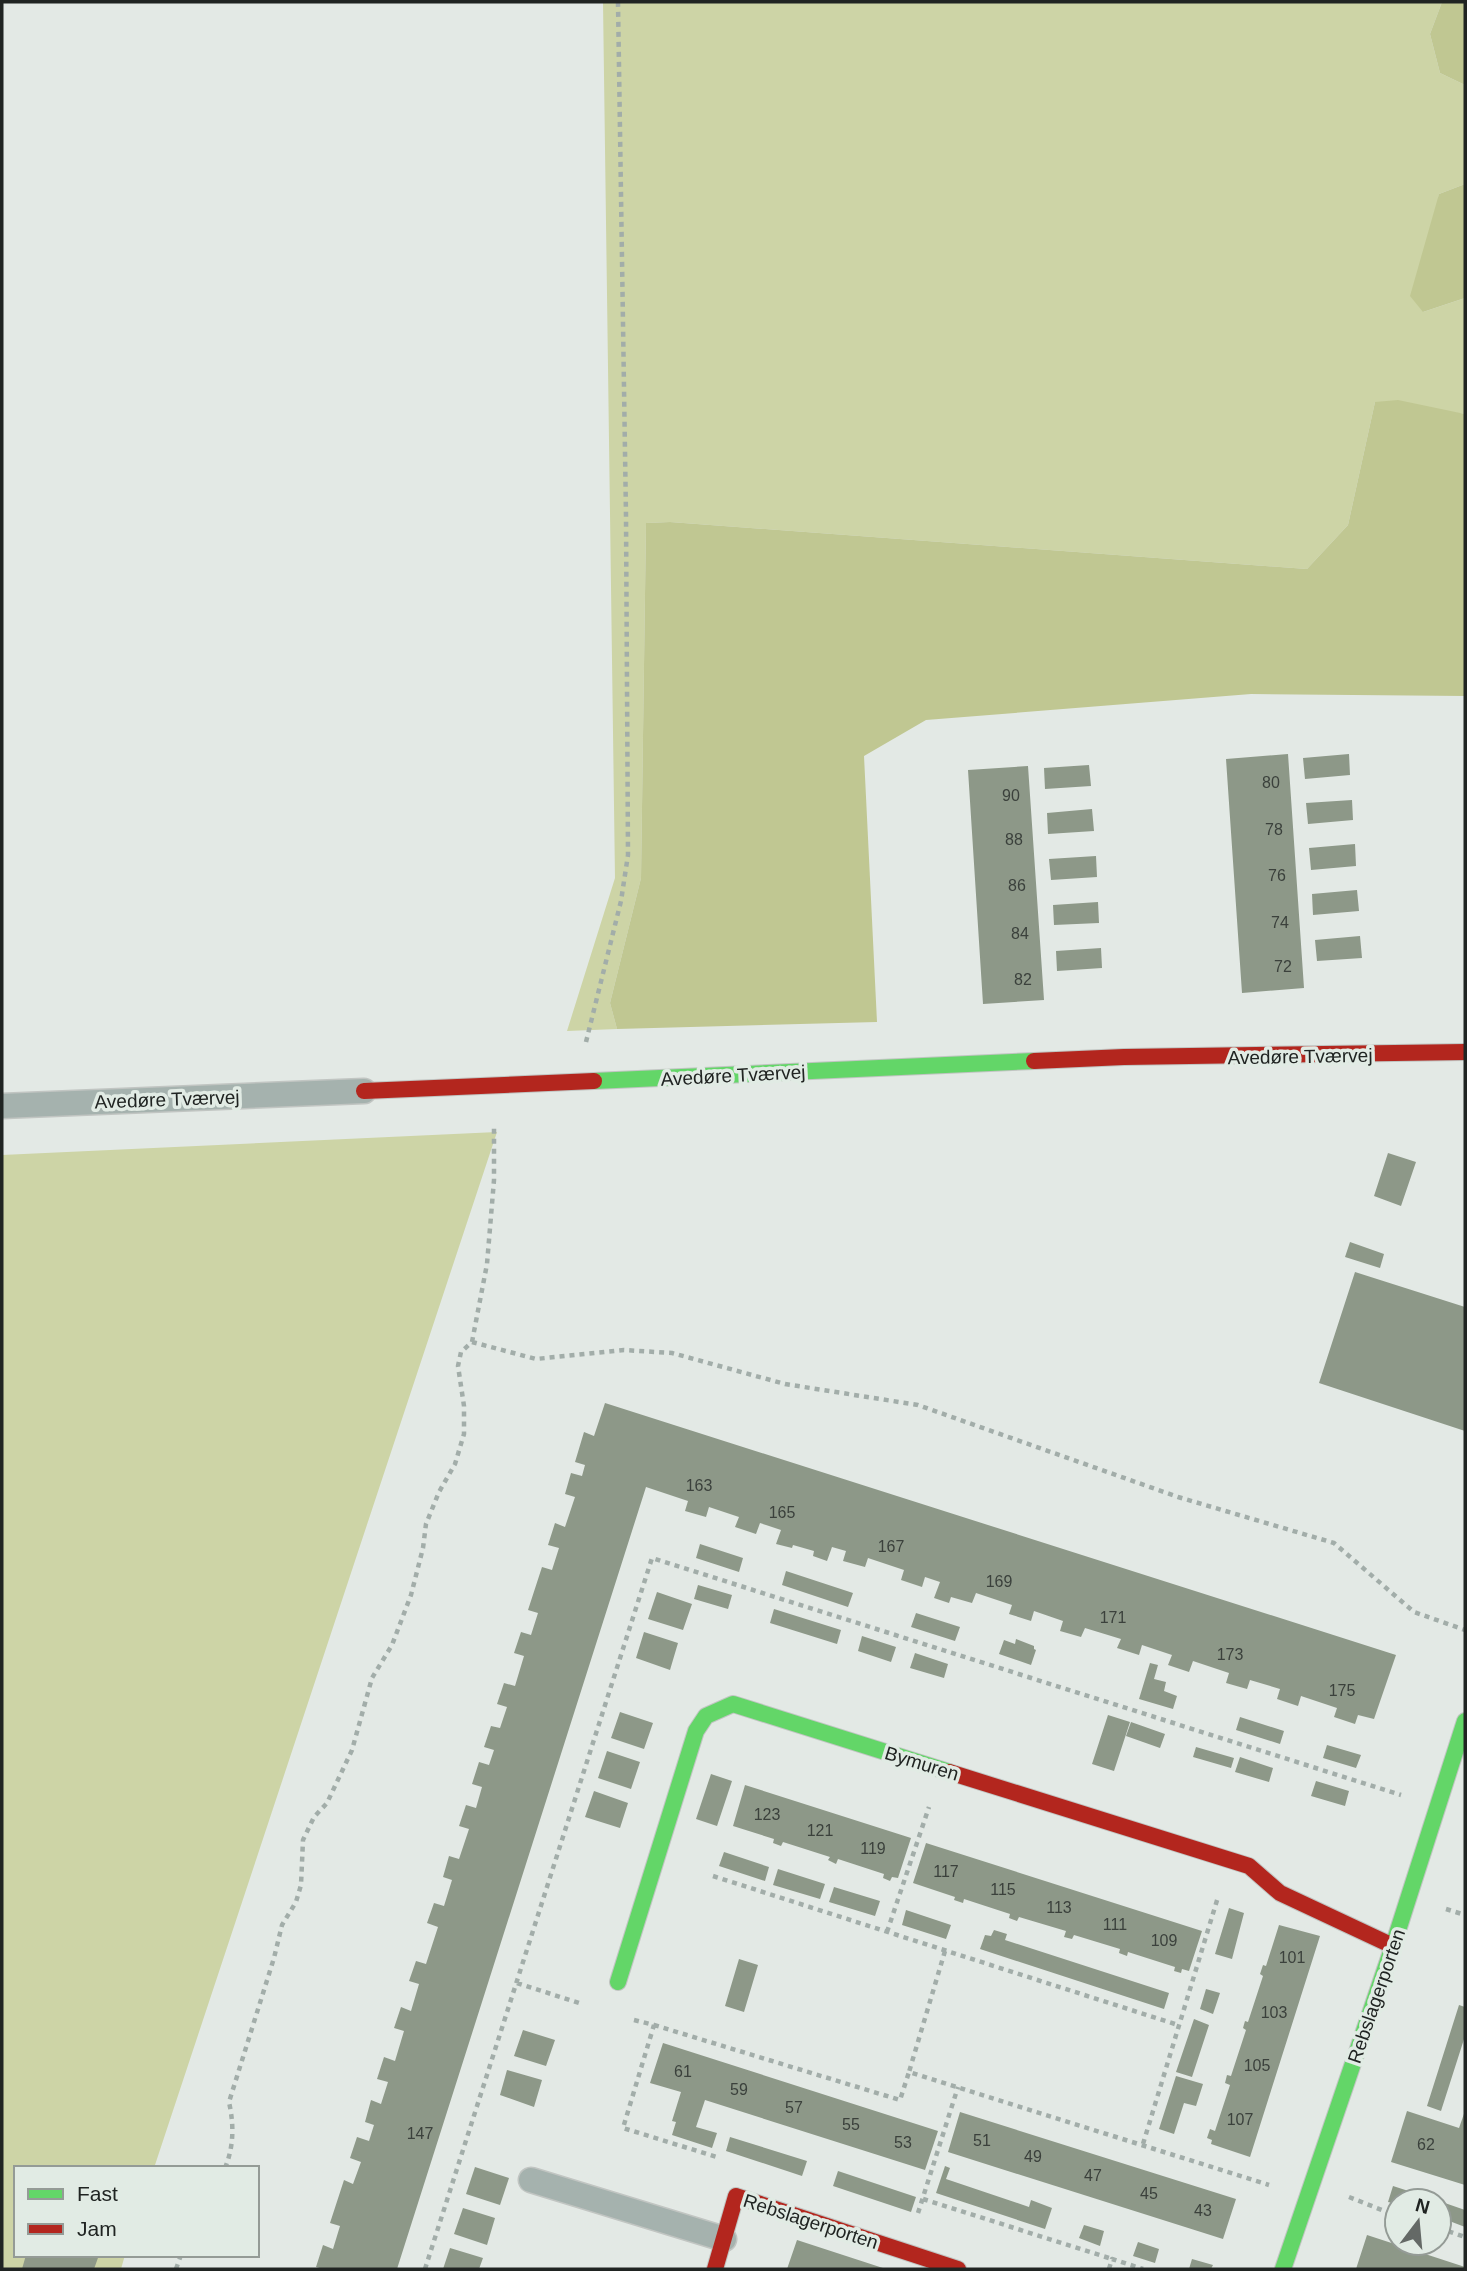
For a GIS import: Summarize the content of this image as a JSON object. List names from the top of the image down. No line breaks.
{"streets":{"street":["Avedøre Tværvej","Bymuren","Rebslagerporten"]},"crossings":[["Bymuren","Rebslagerporten"]],"house_numbers":["80","90","78","88","76","86","74","84","72","82","163","165","167","169","171","173","175","123","121","119","117","115","113","111","109","101","103","105","61","59","57","107","55","147","51","53","62","49","47","45","43"],"legend":["Fast","Jam"],"north":"top"}
